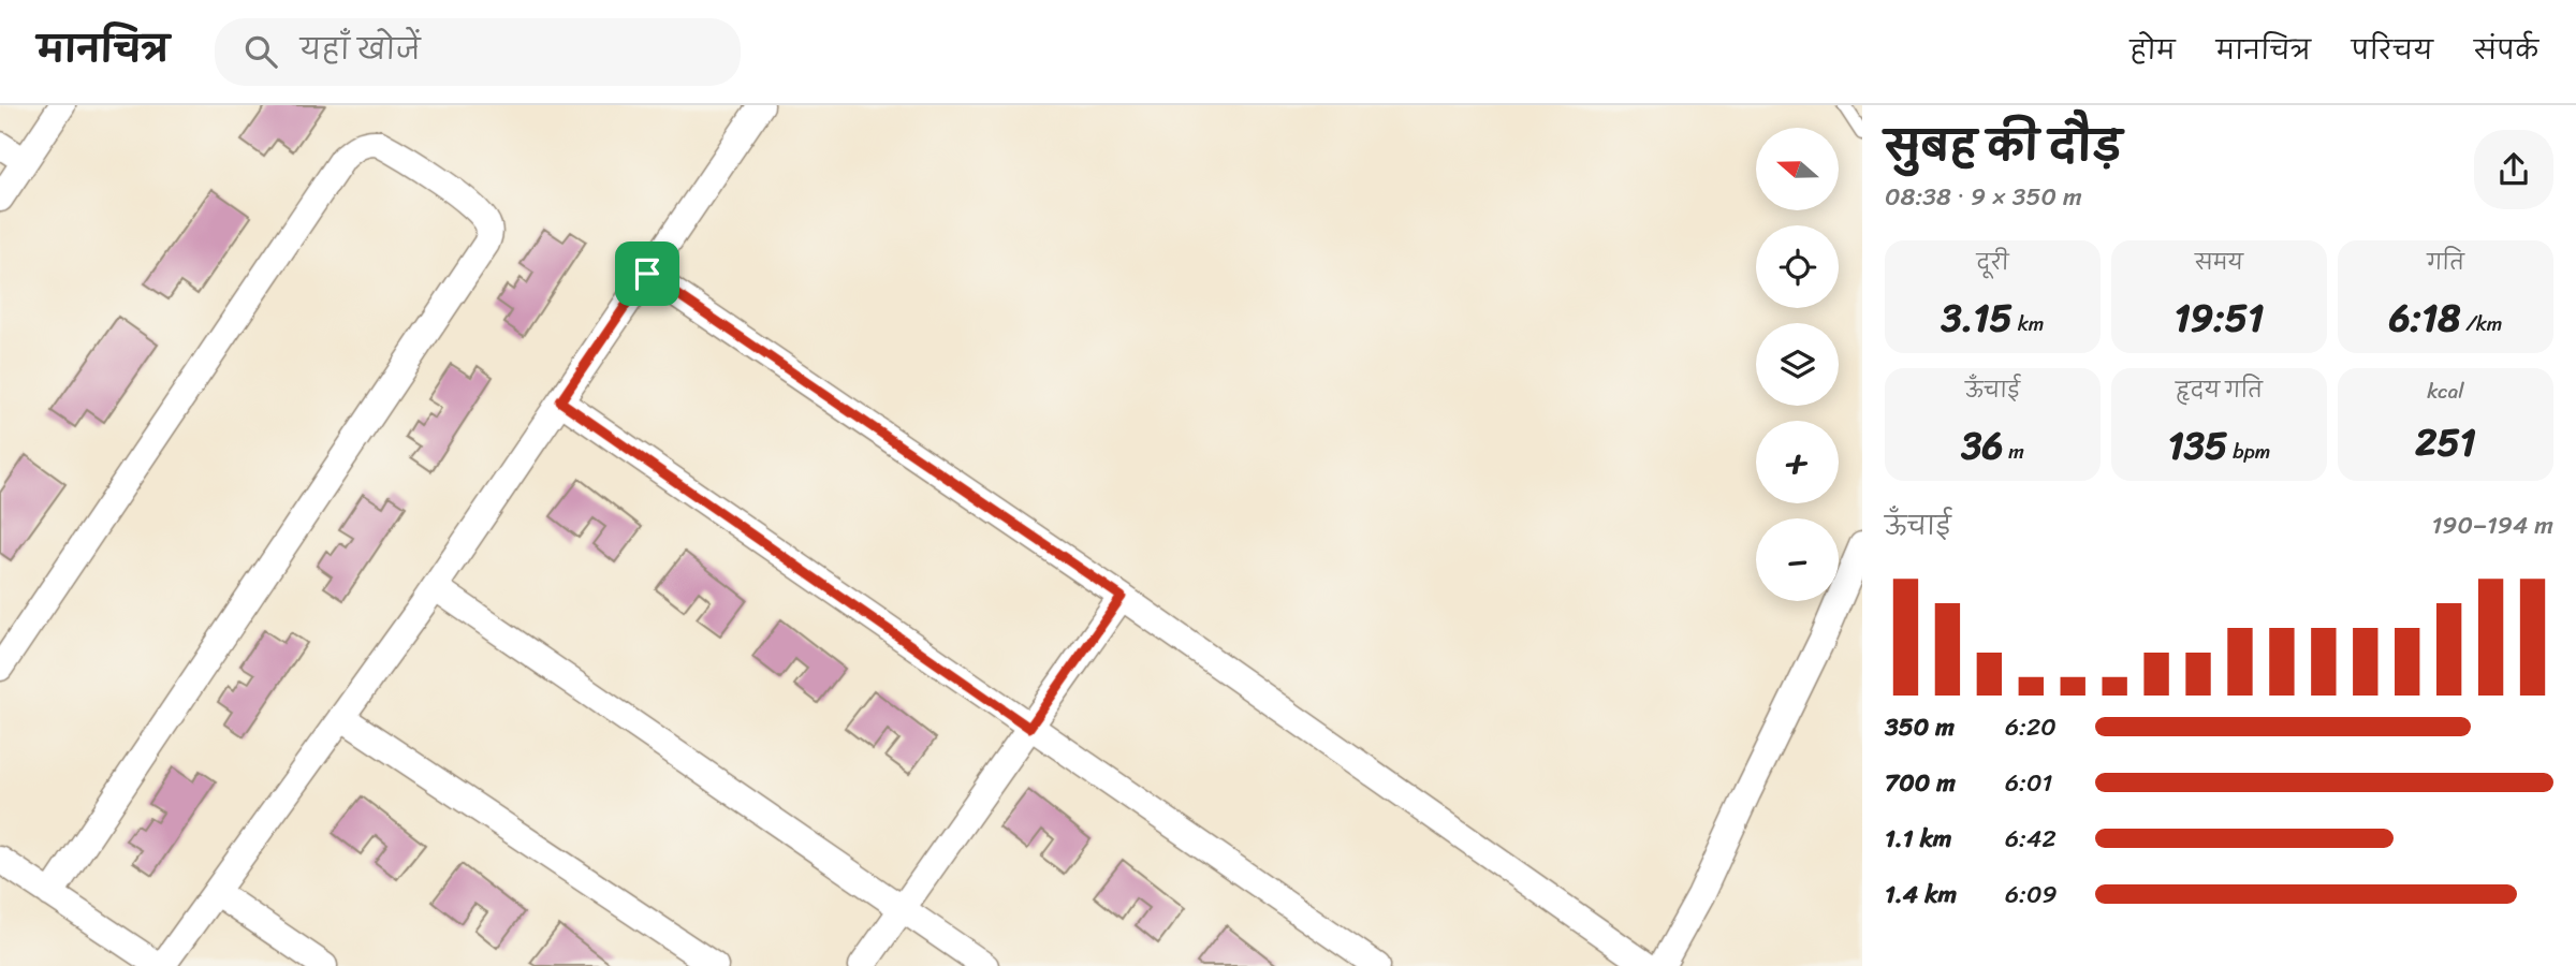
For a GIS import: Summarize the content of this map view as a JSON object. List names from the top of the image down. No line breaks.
{"north":"left","page":{"header":"मानचित्र","search":"यहाँ खोजें","nav":["होम","मानचित्र","परिचय","संपर्क"],"heading":["सुबह की दौड़","08:38 · 9 × 350 m"],"map_buttons":["+","−"],"stats":[["दूरी","3.15 km"],["समय","19:51"],["गति","6:18 /km"],["ऊँचाई","36 m"],["हृदय गति","135 bpm"],["kcal","251"]],"chart":["ऊँचाई","190–194 m"],"list":[{"name":"350 m","note":"6:20"},{"name":"700 m","note":"6:01"},{"name":"1.1 km","note":"6:42"},{"name":"1.4 km","note":"6:09"}]}}
